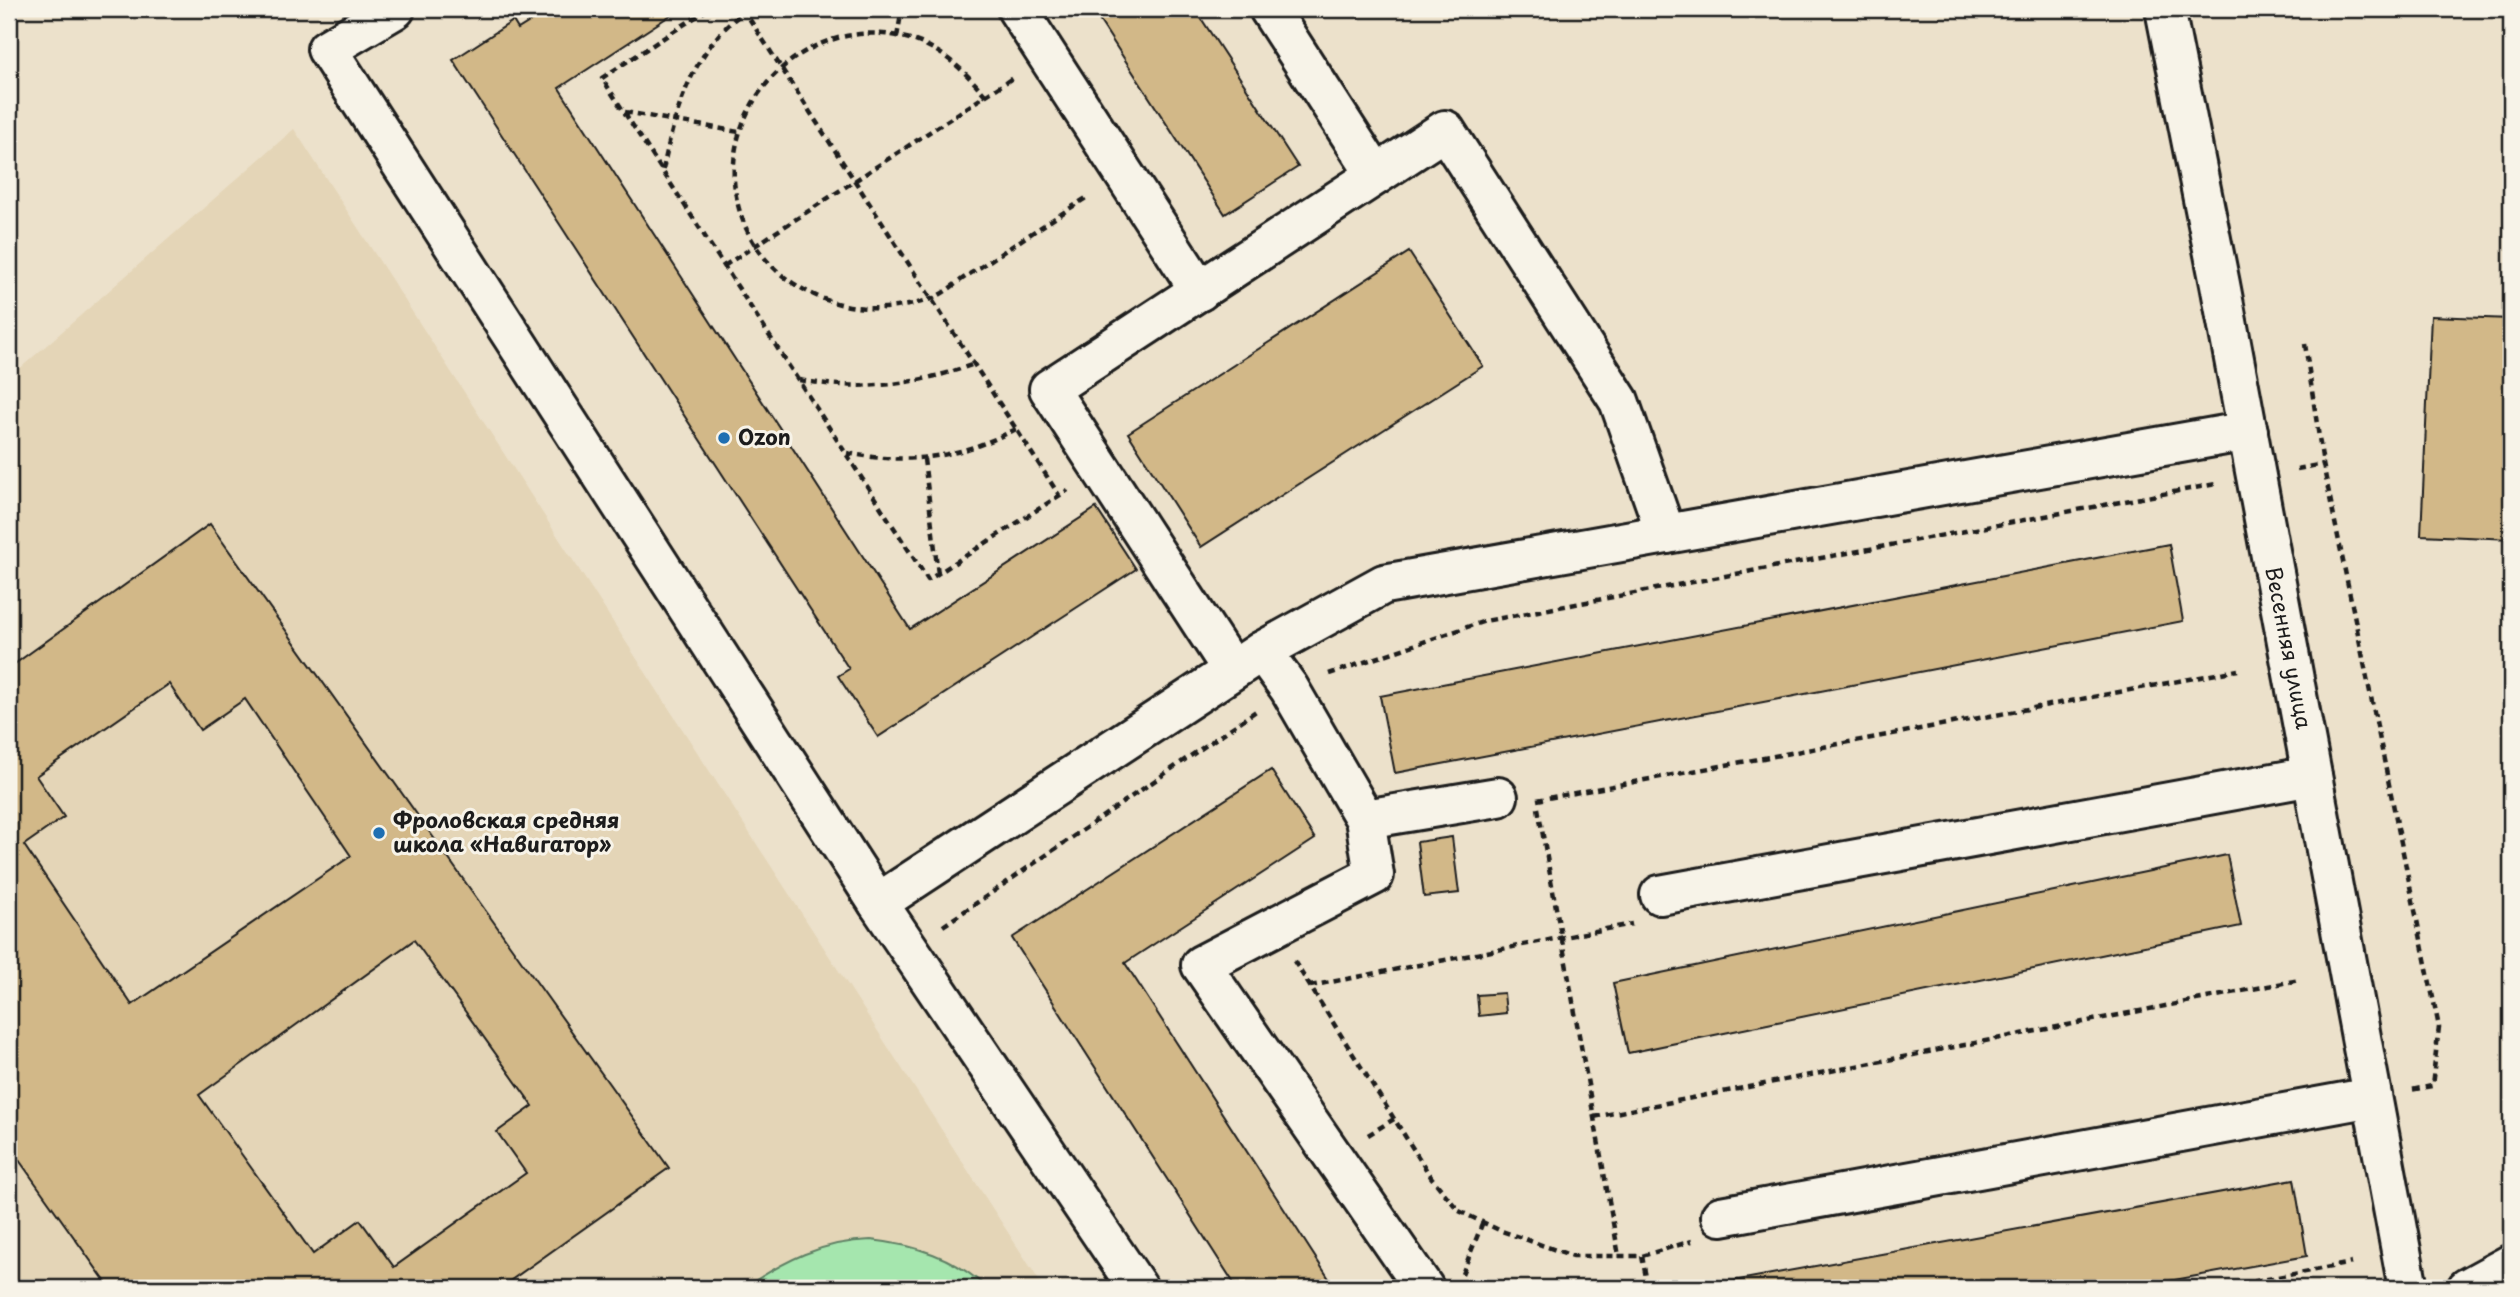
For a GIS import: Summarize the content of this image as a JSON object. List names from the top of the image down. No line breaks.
{"streets":{"street":["Весенняя улица"]},"places":["Ozon","Фроловская средняя школа «Навигатор»"]}
